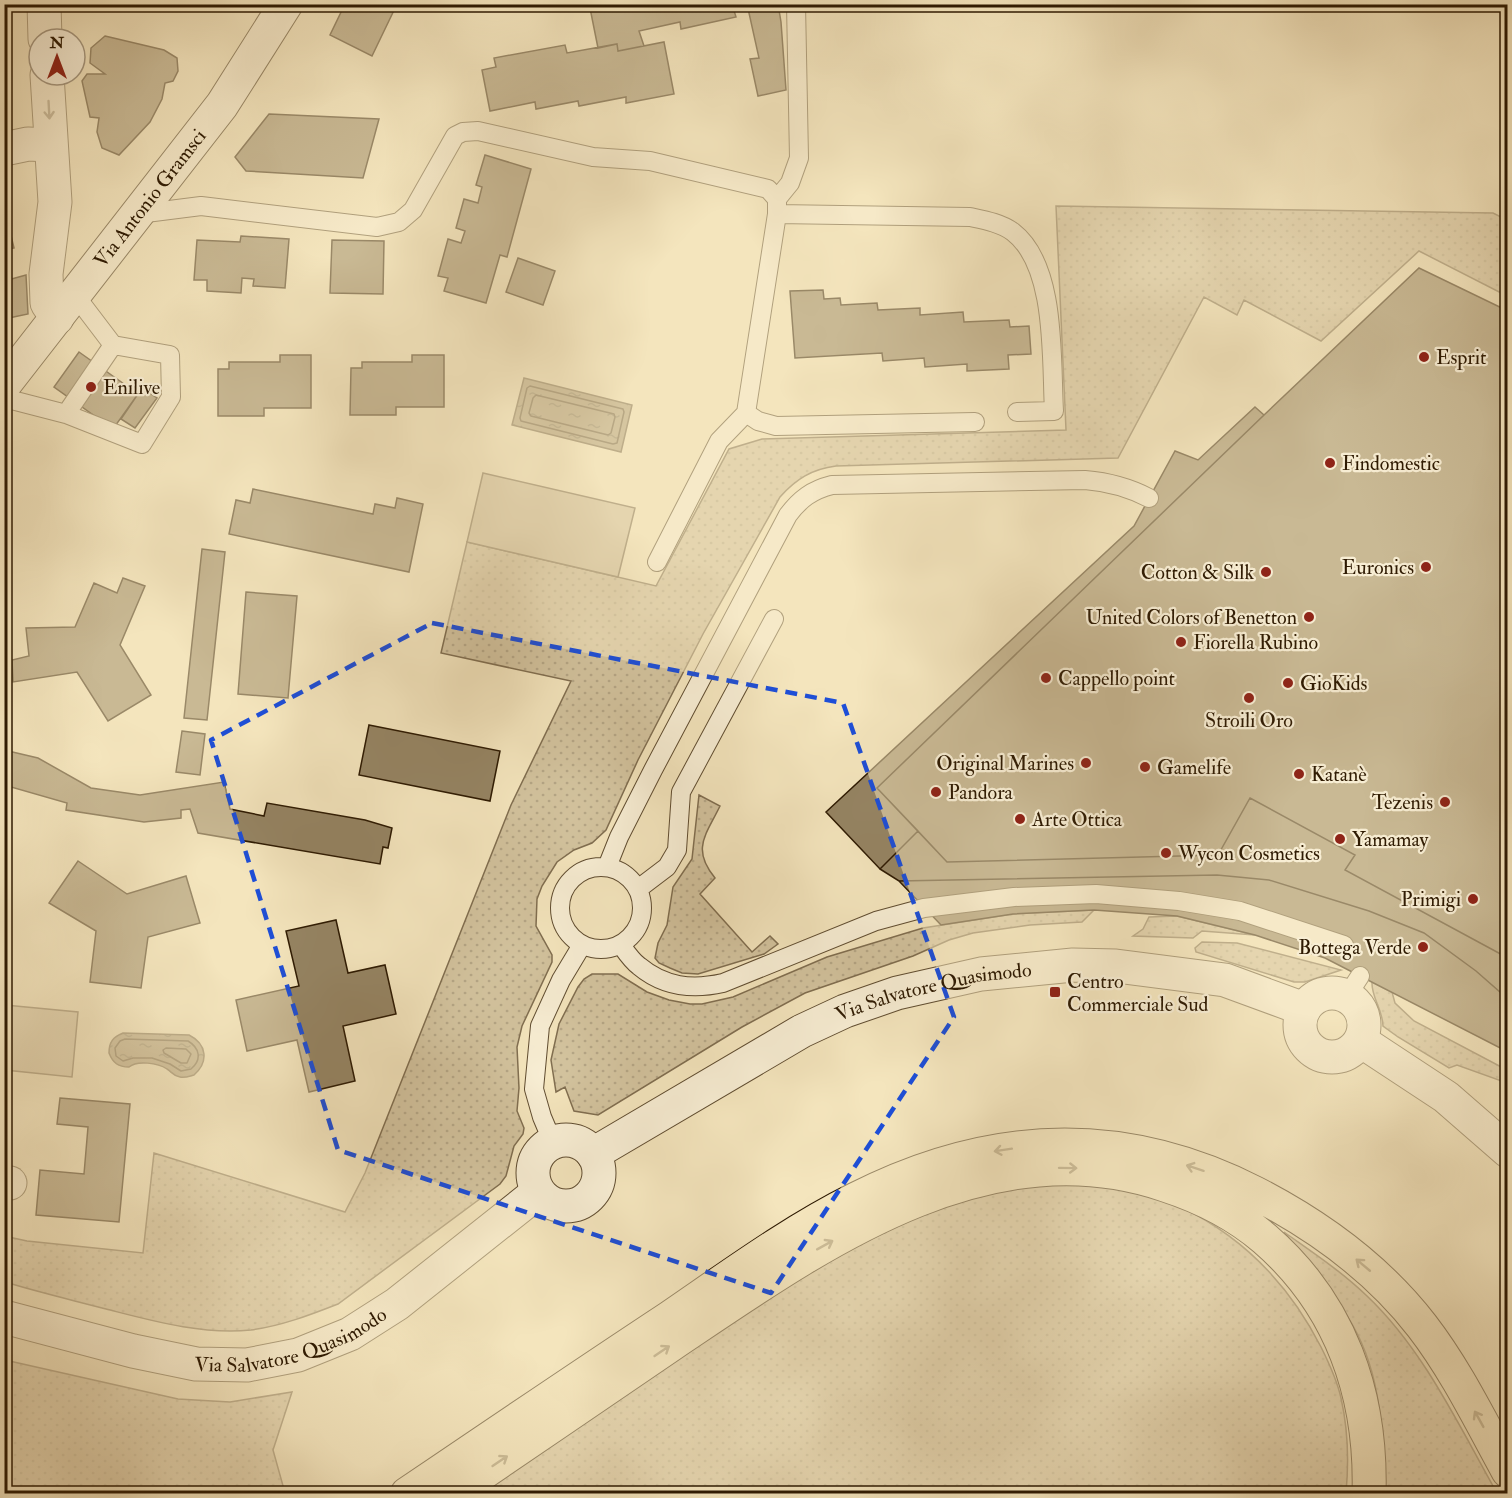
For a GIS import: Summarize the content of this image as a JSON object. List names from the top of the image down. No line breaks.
{"streets":{"street":["Via Antonio Gramsci","Via Salvatore Quasimodo"]},"places":{"other":["Esprit","Enilive","Findomestic","Euronics","Cotton & Silk","United Colors of Benetton","Fiorella Rubino","Cappello point","GioKids","Stroili Oro","Original Marines","Gamelife","Katanè","Pandora","Tezenis","Arte Ottica","Yamamay","Wycon Cosmetics","Primigi","Bottega Verde"],"transit":["Centro Commerciale Sud"]},"north":"top"}
